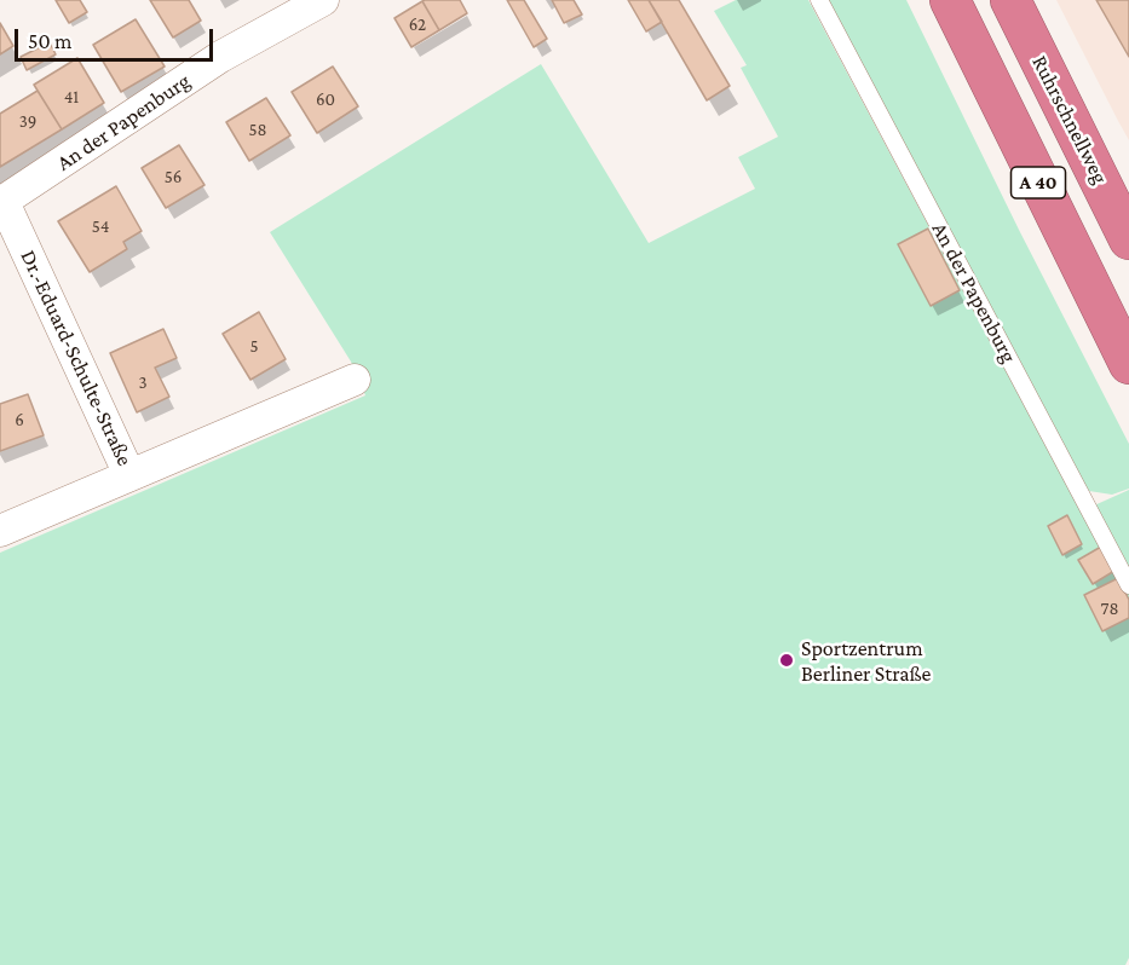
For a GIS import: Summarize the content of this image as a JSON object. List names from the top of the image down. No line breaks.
{"streets":{"highway":["Ruhrschnellweg","A 40"],"street":["An der Papenburg","Dr.-Eduard-Schulte-Straße"]},"crossings":[["An der Papenburg","Dr.-Eduard-Schulte-Straße"]],"places":["Sportzentrum Berliner Straße"],"house_numbers":["62","41","60","39","58","56","54","5","3","6","78"],"scale_bar":"50 m"}
